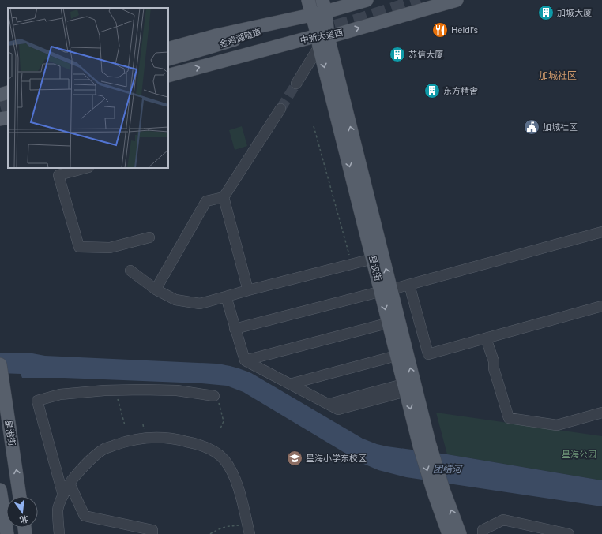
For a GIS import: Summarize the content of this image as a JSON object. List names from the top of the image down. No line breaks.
{"streets":{"main road":["中新大道西","金鸡湖隧道","星汉街","星港街"]},"crossings":[["中新大道西","星汉街"],["金鸡湖隧道","星汉街"]],"one_way":["星港街"],"districts":["加城社区"],"water":["团结河"],"parks":["星海公园"],"places":{"building":["加城大厦","苏信大厦","东方精舍"],"restaurant":["Heidi's"],"public building":["加城社区"],"school or university":["星海小学东校区"]},"north":"bottom"}
